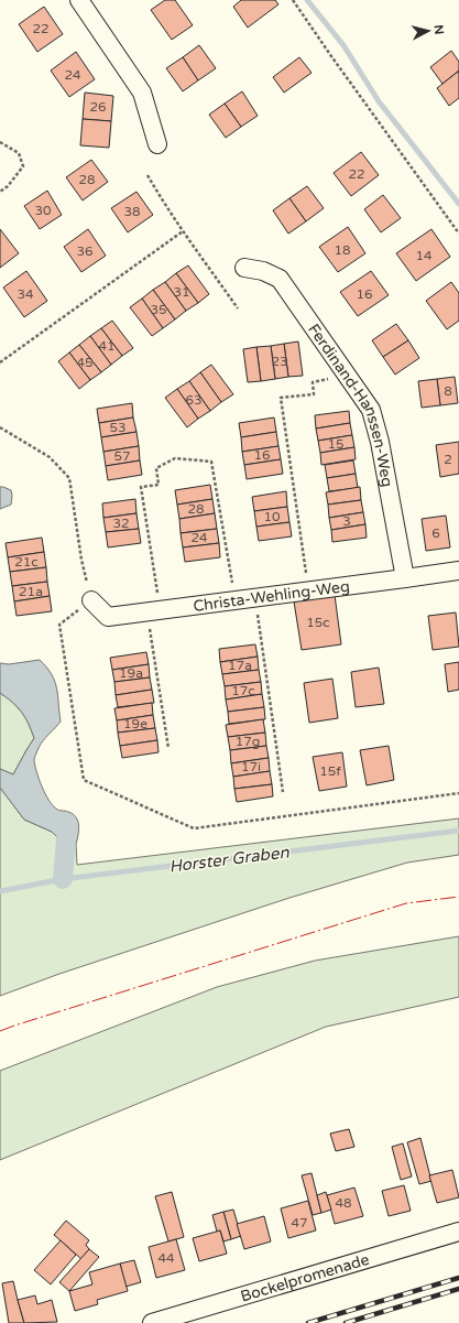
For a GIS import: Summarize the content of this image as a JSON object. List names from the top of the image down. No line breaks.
{"streets":{"street":["Ferdinand-Hanssen-Weg","Christa-Wehling-Weg","Bockelpromenade"]},"crossings":[["Ferdinand-Hanssen-Weg","Christa-Wehling-Weg"]],"water":["Horster Graben"],"house_numbers":["22","24","26","22","28","30","38","18","36","14","31","34","16","35","41","23","45","8","63","53","15","16","57","2","28","10","3","32","6","24","21c","21a","15c","17a","19a","17c","19e","17g","17i","15f","48","47","44"],"north":"right"}
